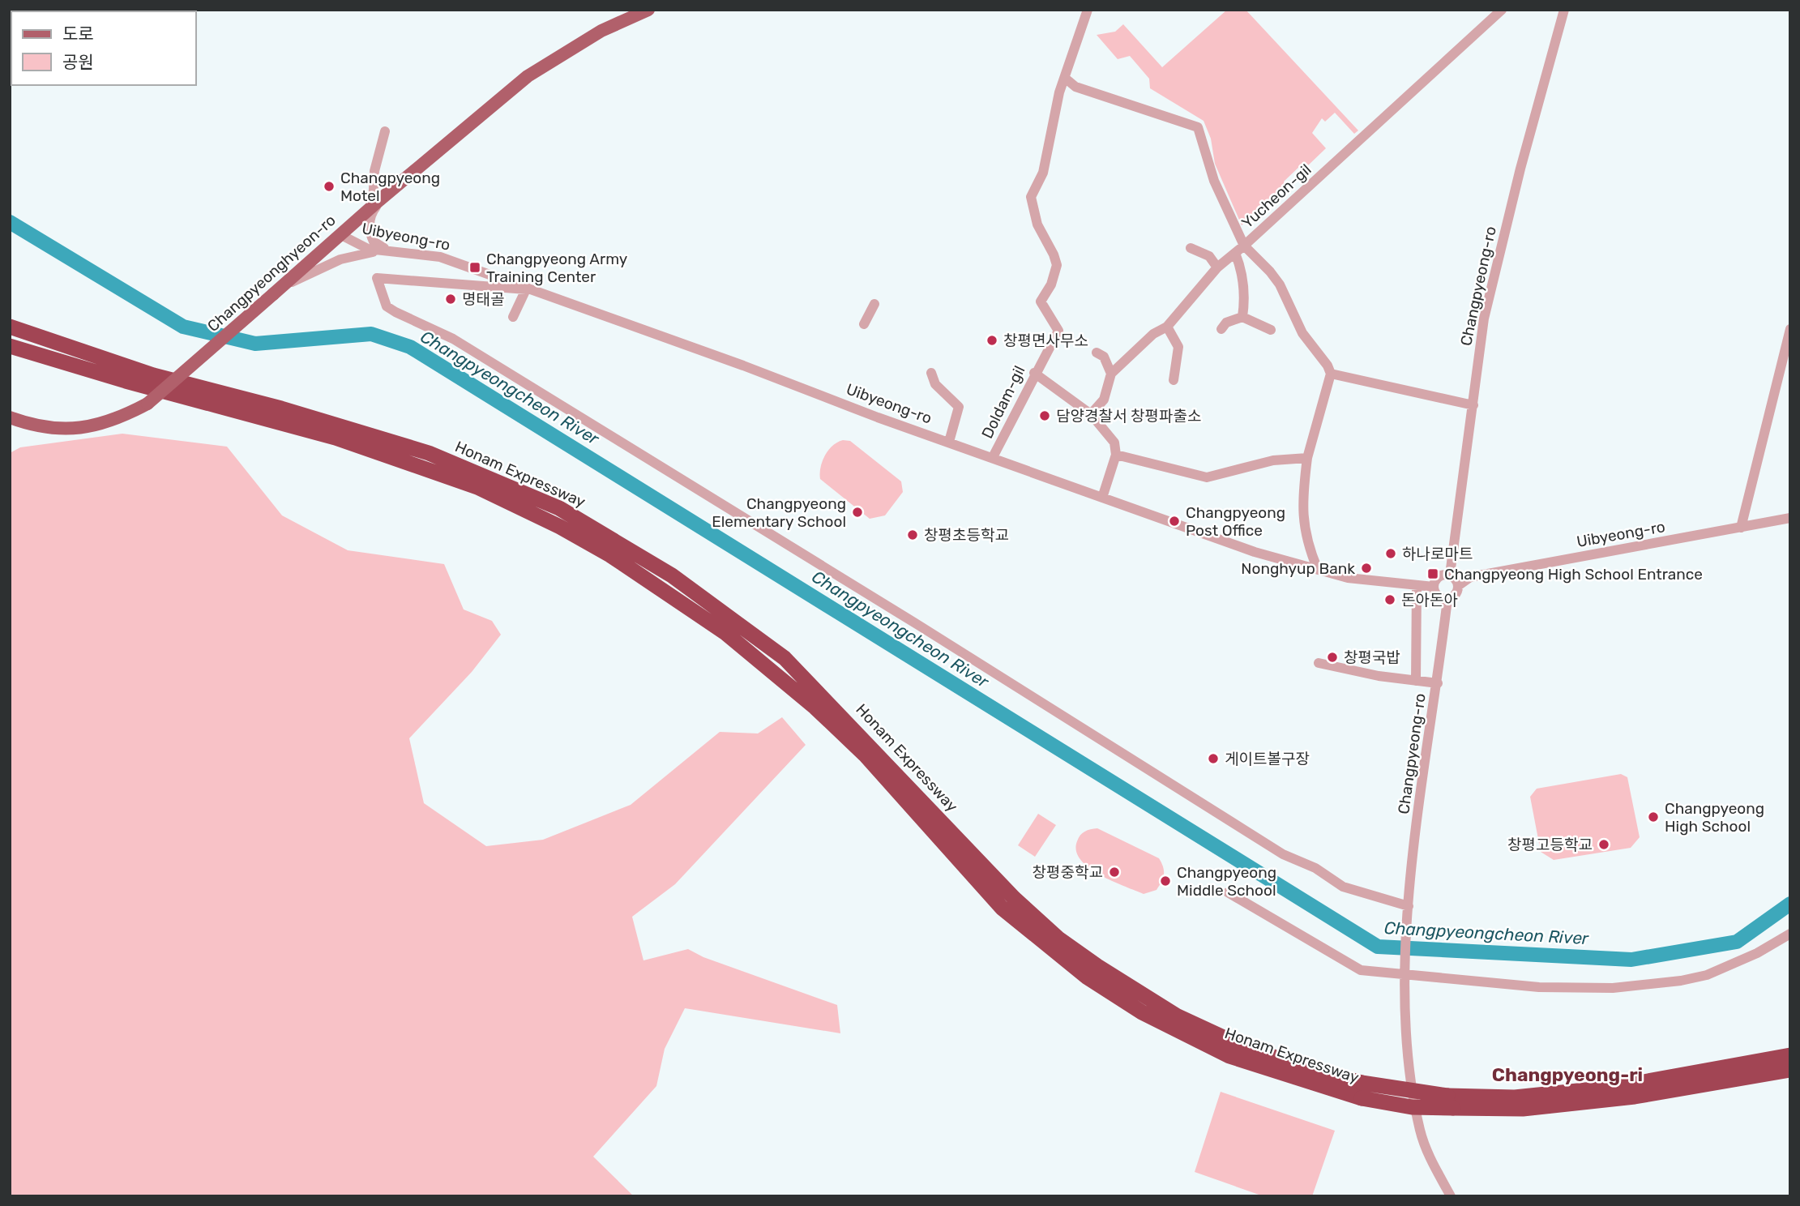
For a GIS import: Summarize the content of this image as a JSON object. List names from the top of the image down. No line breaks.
{"streets":{"highway":["Honam Expressway"],"main road":["Changpyeonghyeon-ro"],"street":["Yucheon-gil","Uibyeong-ro","Changpyeong-ro","Doldam-gil"]},"crossings":[["Uibyeong-ro","Changpyeonghyeon-ro"],["Uibyeong-ro","Changpyeong-ro"],["Uibyeong-ro","Doldam-gil"]],"districts":["Changpyeong-ri"],"water":["Changpyeongcheon River"],"places":{"other":["Changpyeong Motel","명태골","창평면사무소","담양경찰서 창평파출소","Changpyeong Elementary School","Changpyeong Post Office","창평초등학교","하나로마트","Nonghyup Bank","돈아돈아","창평국밥","게이트볼구장","Changpyeong High School","창평고등학교","창평중학교","Changpyeong Middle School"],"transit":["Changpyeong Army Training Center","Changpyeong High School Entrance"]},"legend":["도로","공원"]}
